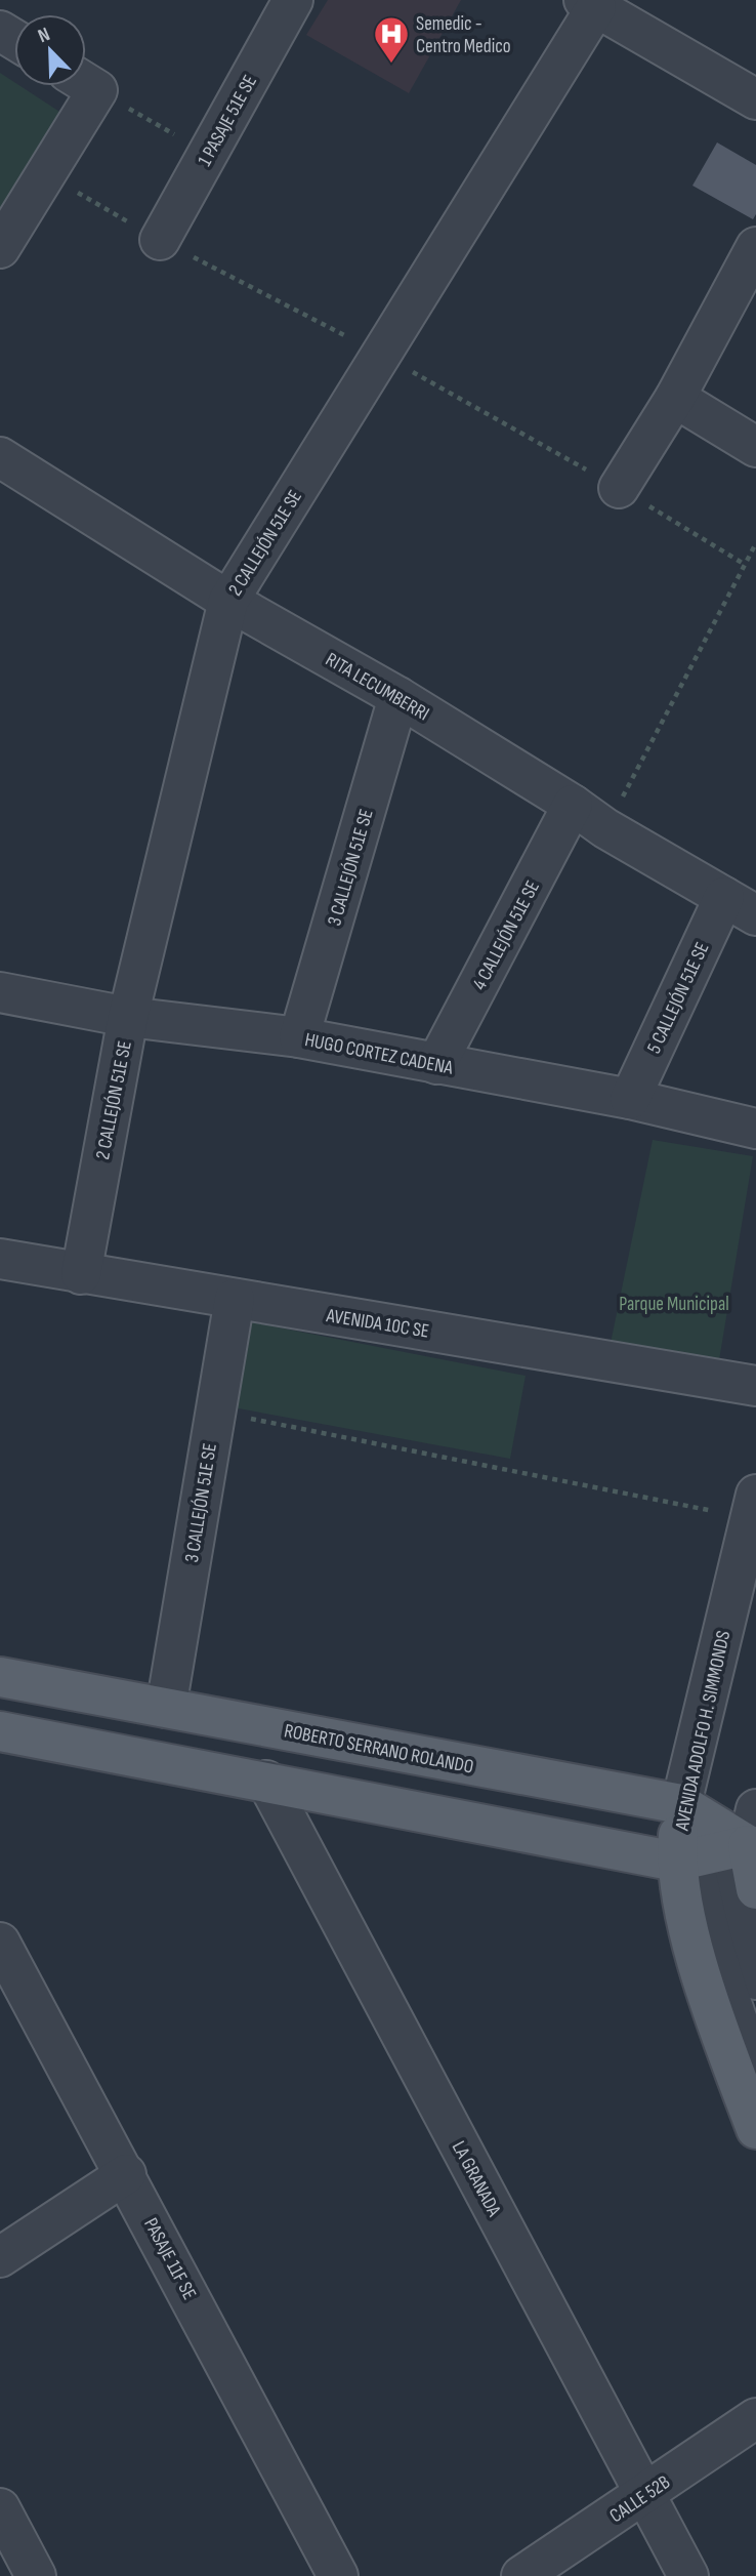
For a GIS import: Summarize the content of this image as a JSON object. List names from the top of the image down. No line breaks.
{"streets":{"main road":["AVENIDA ADOLFO H. SIMMONDS","ROBERTO SERRANO ROLANDO"],"street":["1 PASAJE 51E SE","2 CALLEJÓN 51E SE","RITA LECUMBERRI","3 CALLEJÓN 51E SE","4 CALLEJÓN 51E SE","5 CALLEJÓN 51E SE","HUGO CORTEZ CADENA","AVENIDA 10C SE","LA GRANADA","PASAJE 11F SE","CALLE 52B"]},"crossings":[["2 CALLEJÓN 51E SE","RITA LECUMBERRI"],["2 CALLEJÓN 51E SE","HUGO CORTEZ CADENA"],["2 CALLEJÓN 51E SE","AVENIDA 10C SE"],["RITA LECUMBERRI","3 CALLEJÓN 51E SE"],["RITA LECUMBERRI","4 CALLEJÓN 51E SE"],["RITA LECUMBERRI","5 CALLEJÓN 51E SE"],["3 CALLEJÓN 51E SE","HUGO CORTEZ CADENA"],["3 CALLEJÓN 51E SE","AVENIDA 10C SE"],["3 CALLEJÓN 51E SE","ROBERTO SERRANO ROLANDO"],["4 CALLEJÓN 51E SE","HUGO CORTEZ CADENA"],["5 CALLEJÓN 51E SE","HUGO CORTEZ CADENA"],["AVENIDA ADOLFO H. SIMMONDS","ROBERTO SERRANO ROLANDO"],["LA GRANADA","CALLE 52B"]],"parks":["Parque Municipal"],"places":{"hospital":["Semedic - Centro Medico"]},"north":"top left"}
